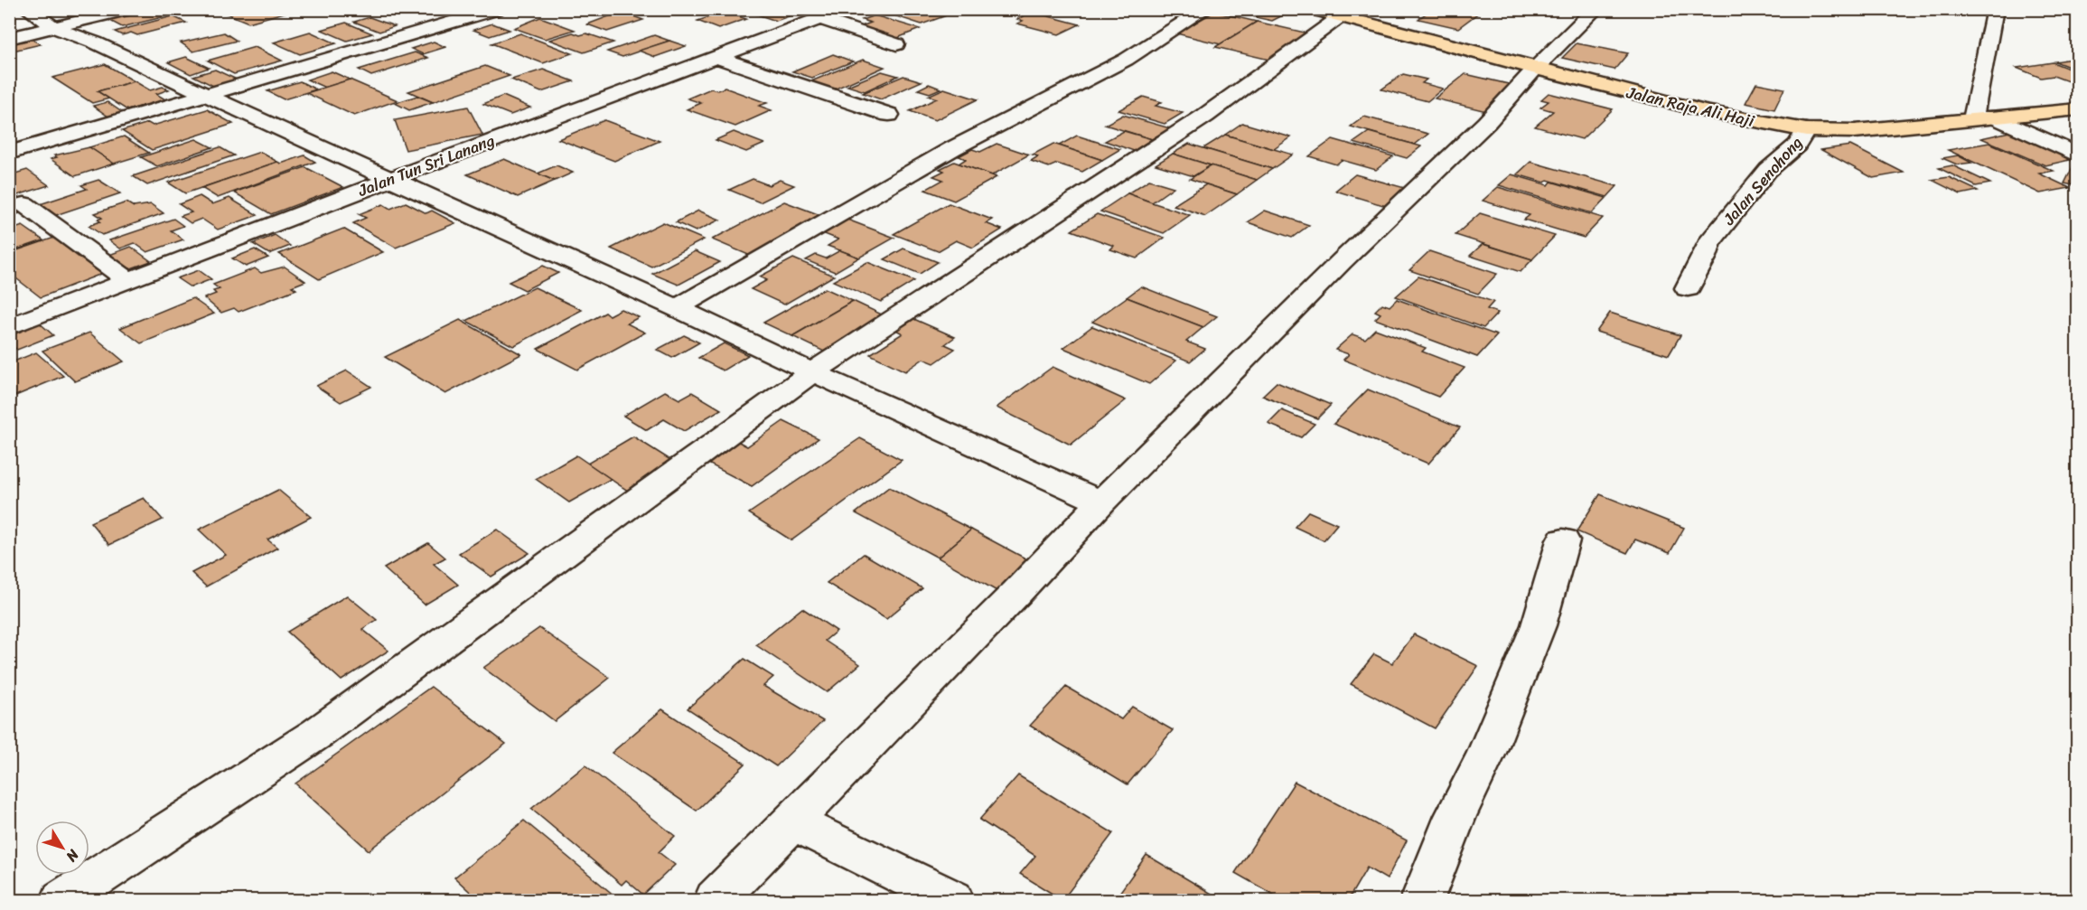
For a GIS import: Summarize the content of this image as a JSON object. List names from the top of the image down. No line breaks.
{"streets":{"main road":["Jalan Raja Ali Haji"],"street":["Jalan Tun Sri Lanang","Jalan Senohong"]},"crossings":[["Jalan Raja Ali Haji","Jalan Senohong"]],"north":"bottom right"}
